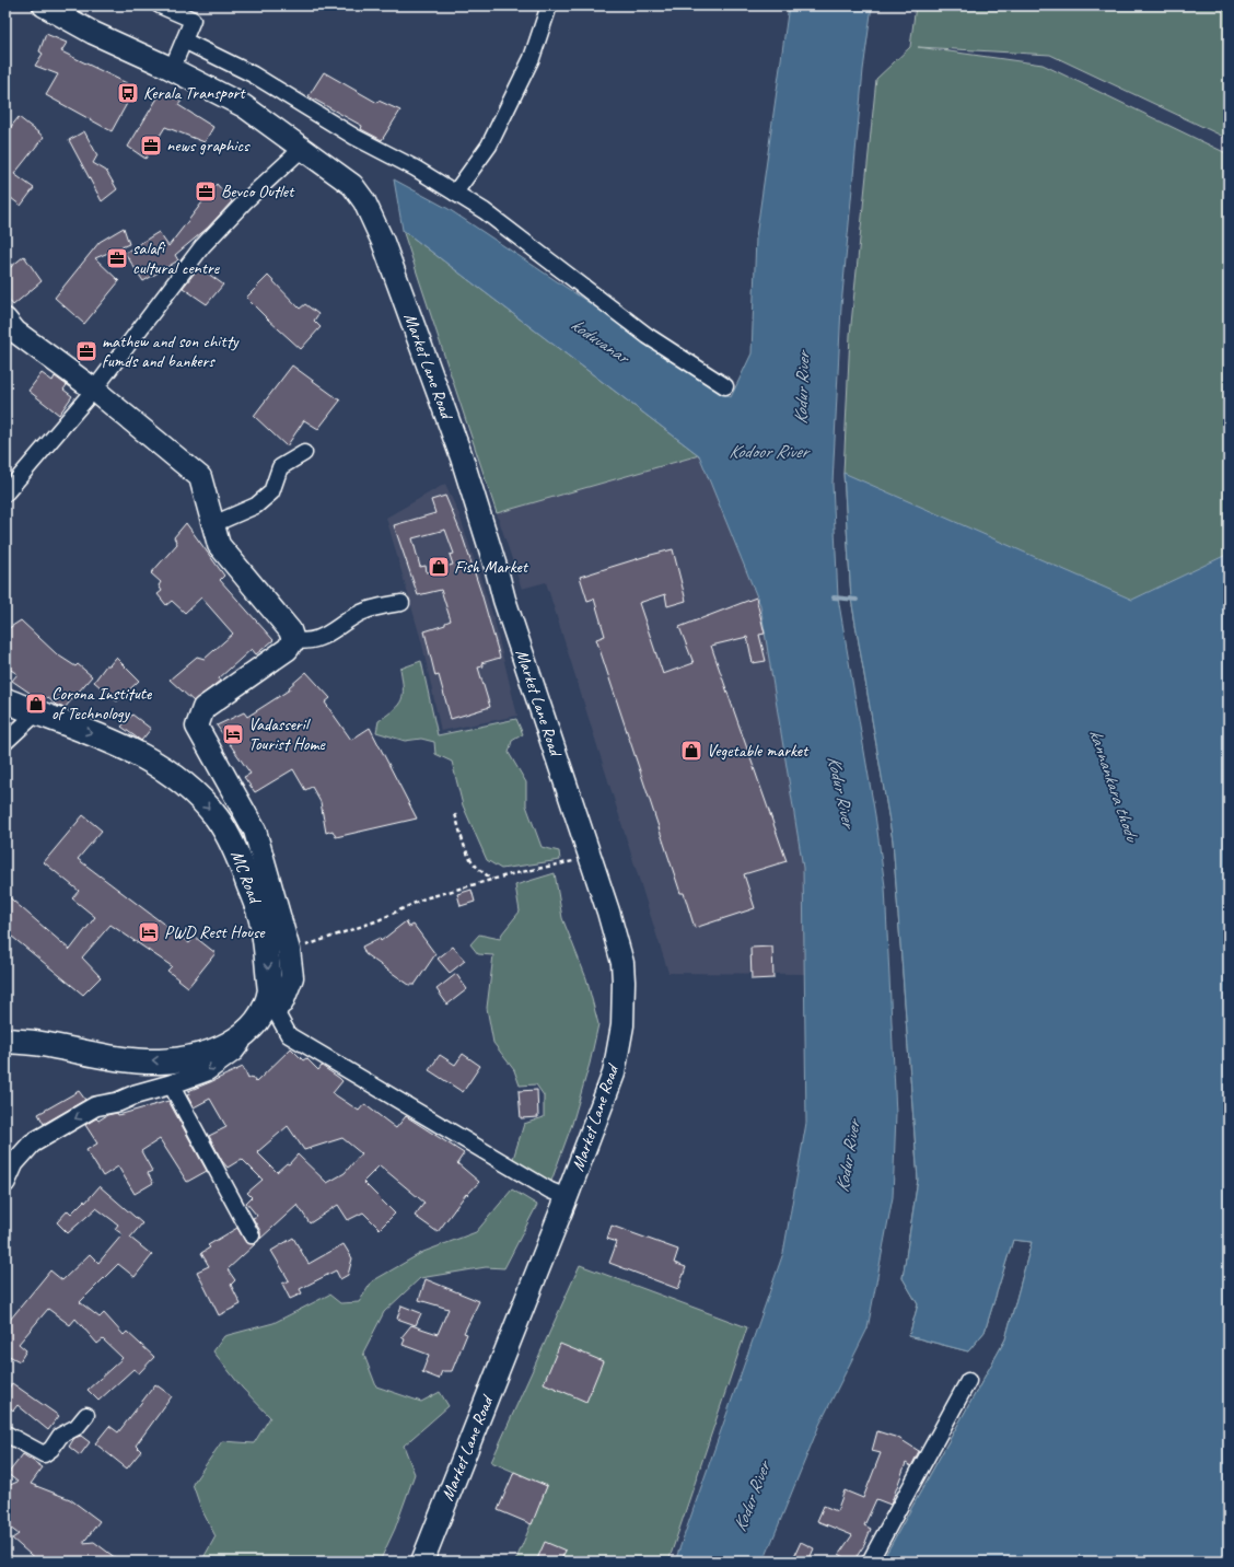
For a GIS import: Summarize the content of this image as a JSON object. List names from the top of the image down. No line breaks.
{"streets":{"highway":["MC Road"],"main road":["Market Lane Road"]},"one_way":["MC Road"],"water":["koduvanar","Kodur River","Kodoor River","kannankara thodu"],"places":{"bus stop":["Kerala Transport"],"office":["news graphics","Bevco Outlet","salafi cultural centre","mathew and son chitty fumds and bankers"],"shop":["Fish Market","Corona Institute of Technology","Vegetable market"],"hotel":["Vadasseril Tourist Home","PWD Rest House"]}}
